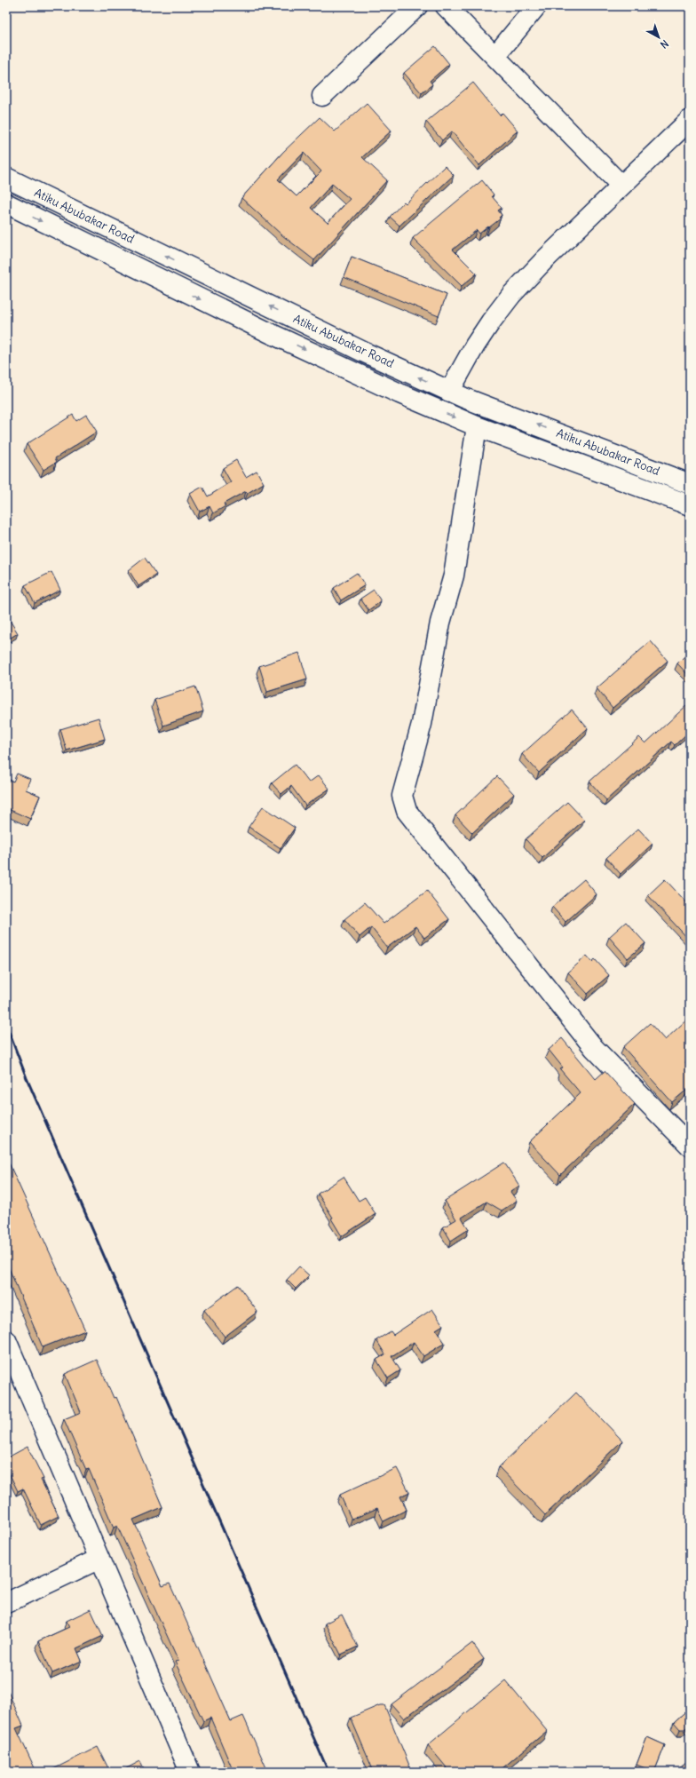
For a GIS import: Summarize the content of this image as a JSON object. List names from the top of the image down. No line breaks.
{"streets":{"street":["Atiku Abubakar Road"]},"north":"bottom right"}
